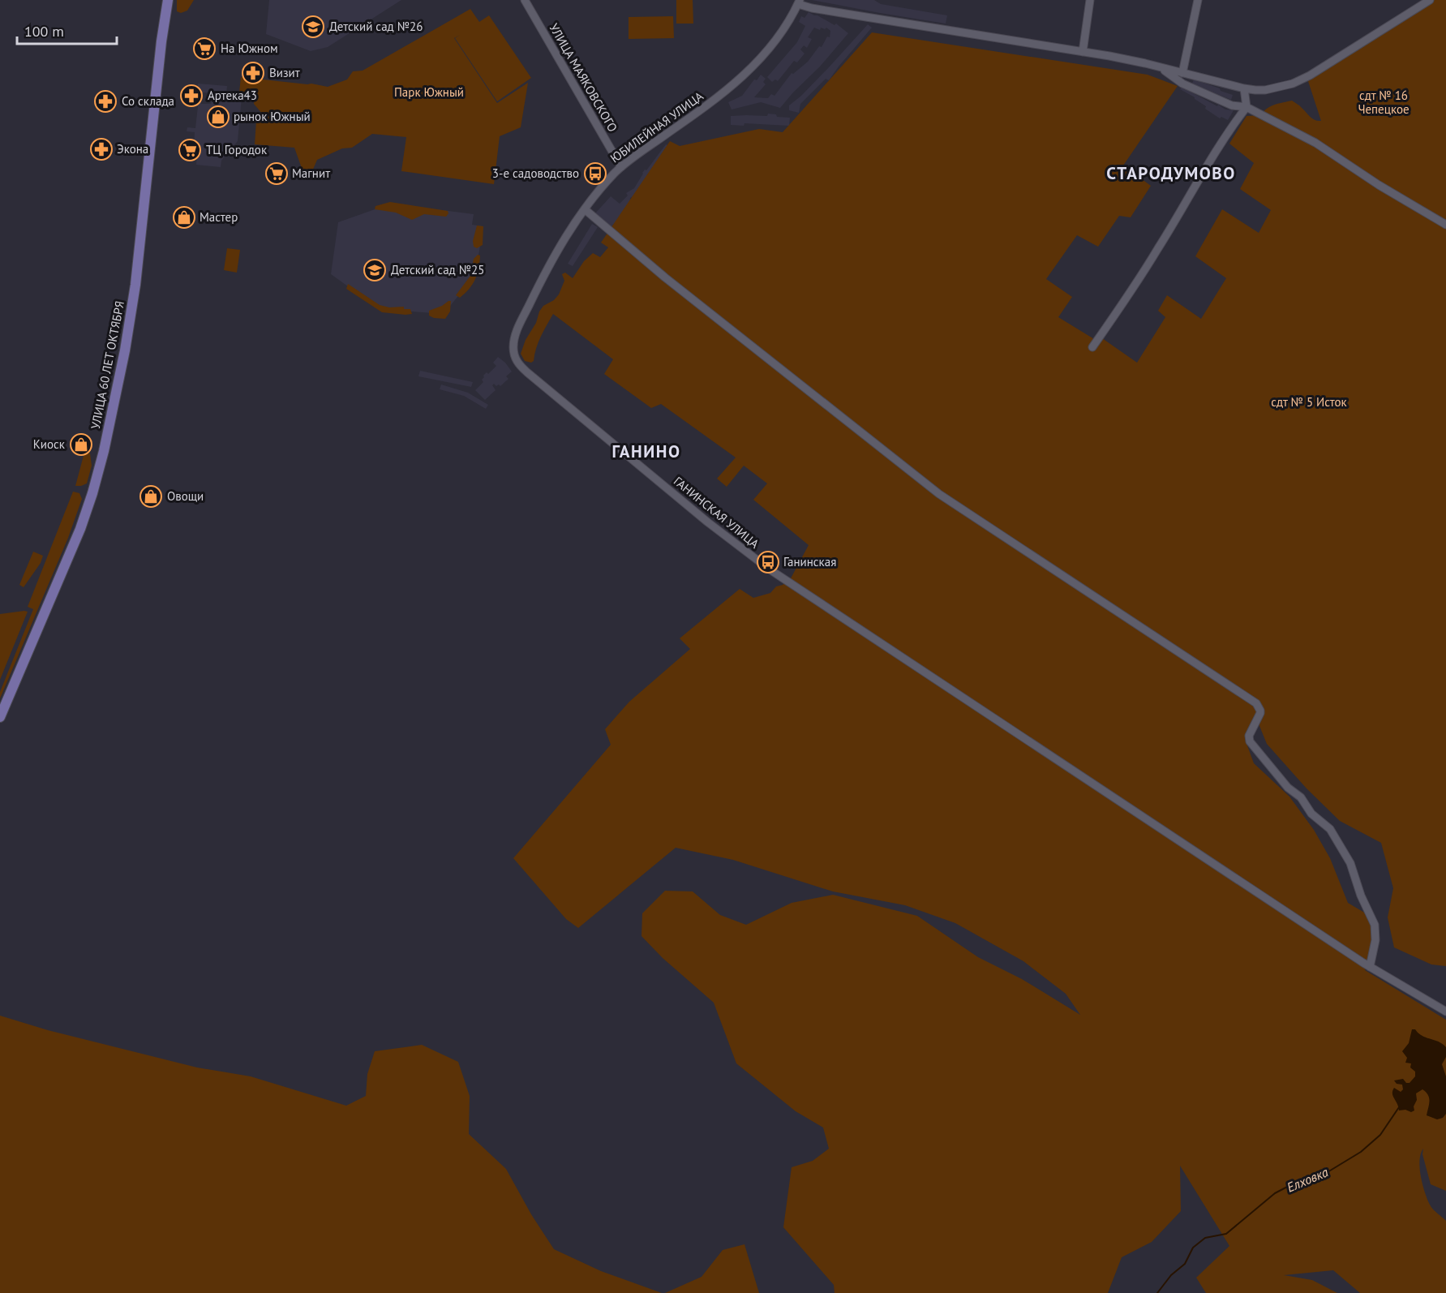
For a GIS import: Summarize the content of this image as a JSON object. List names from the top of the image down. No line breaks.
{"streets":{"main road":["УЛИЦА 60 ЛЕТ ОКТЯБРЯ"],"street":["УЛИЦА МАЯКОВСКОГО","ЮБИЛЕЙНАЯ УЛИЦА","ГАНИНСКАЯ УЛИЦА"]},"crossings":[["УЛИЦА МАЯКОВСКОГО","ЮБИЛЕЙНАЯ УЛИЦА"],["ЮБИЛЕЙНАЯ УЛИЦА","ГАНИНСКАЯ УЛИЦА"]],"districts":["СТАРОДУМОВО","ГАНИНО"],"water":["Елховка"],"parks":["Парк Южный","сдт № 16 Чепецкое","сдт № 5 Исток"],"places":{"school or university":["Детский сад №26","Детский сад №25"],"supermarket":["На Южном","ТЦ Городок","Магнит"],"pharmacy":["Визит","Артека43","Со склада","Экона"],"shop":["рынок Южный","Мастер","Киоск","Овощи"],"bus stop":["3-е садоводство","Ганинская"]},"scale_bar":"100 m"}
